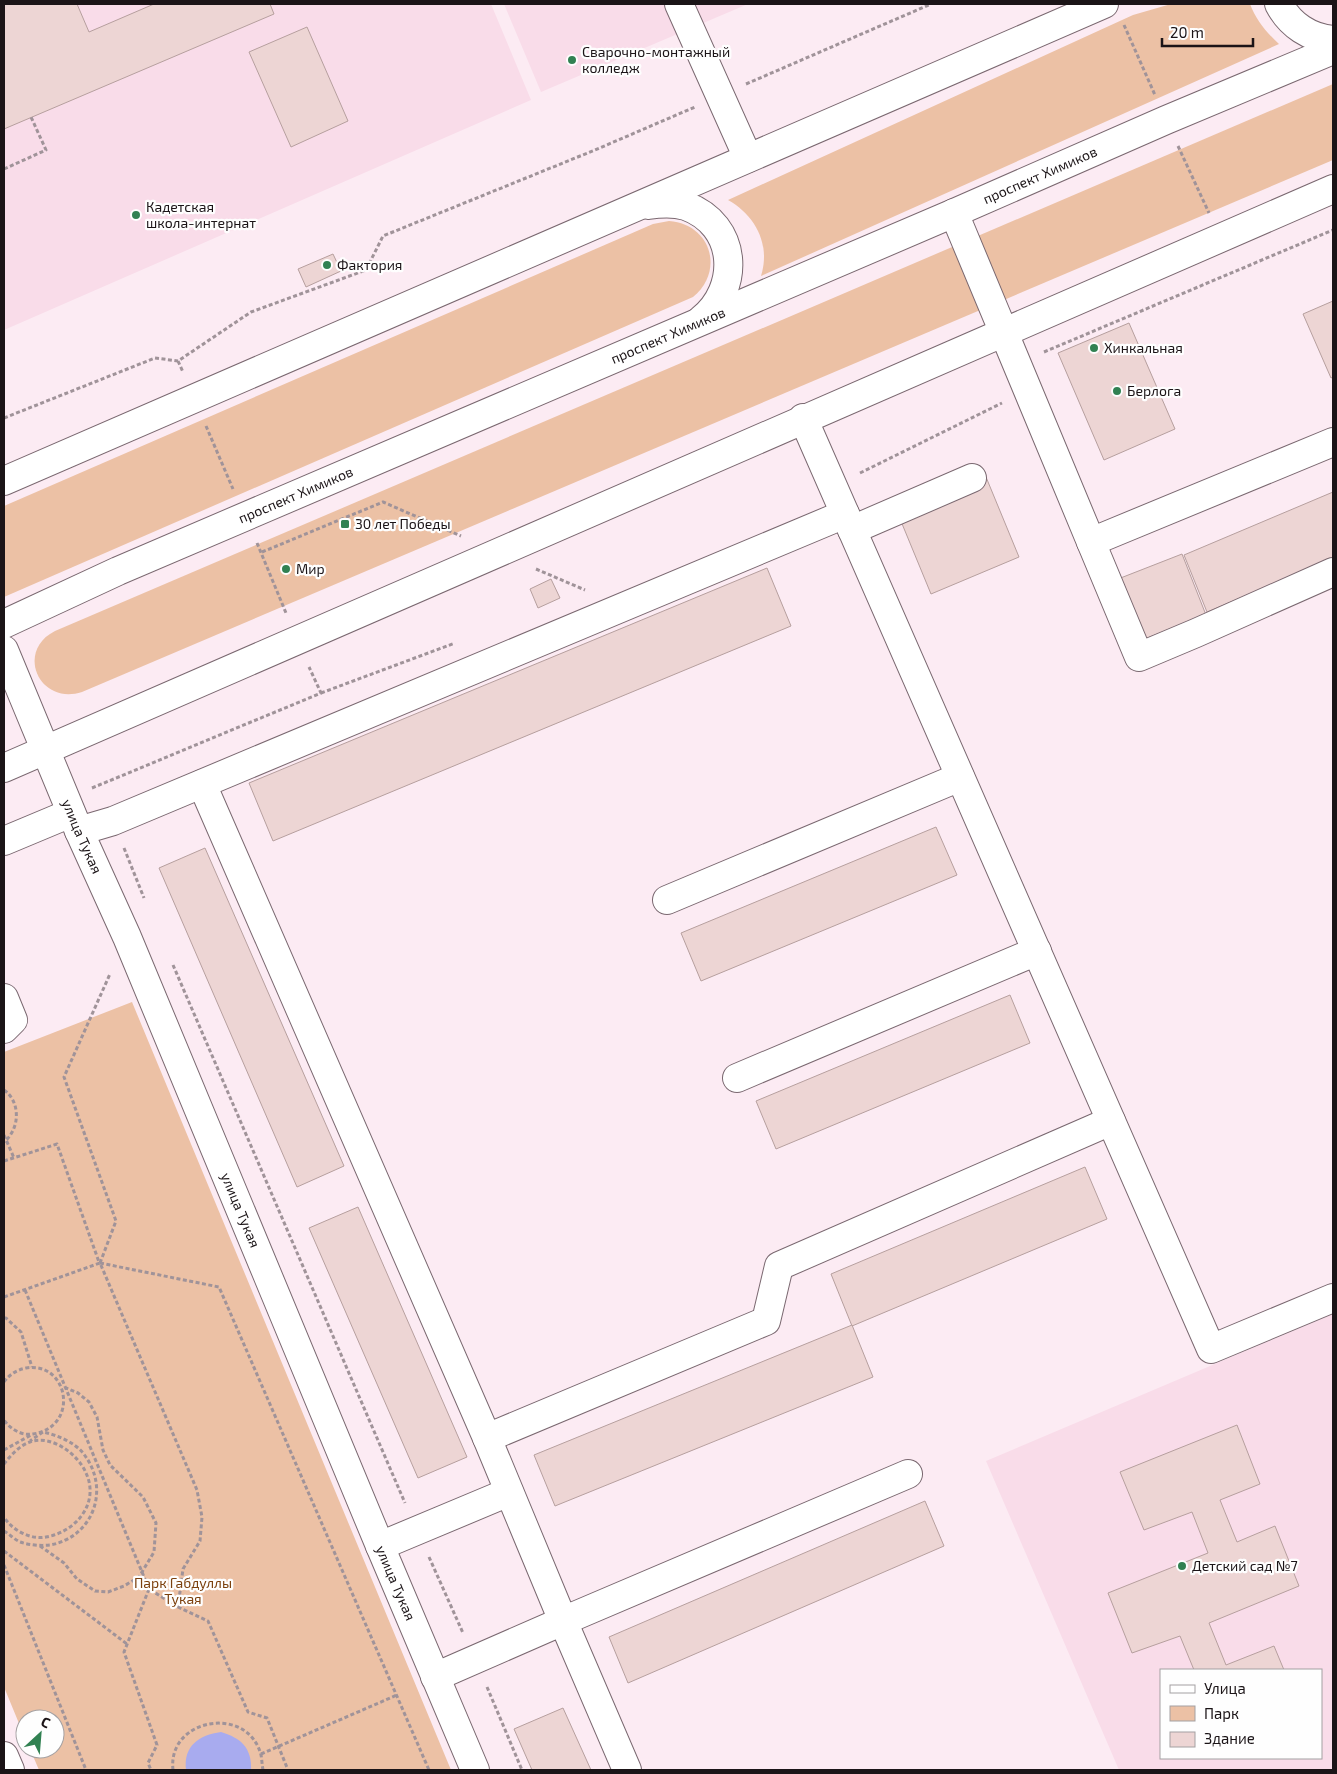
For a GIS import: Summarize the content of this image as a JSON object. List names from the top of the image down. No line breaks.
{"streets":{"main road":["проспект Химиков","улица Тукая"]},"parks":["Парк Габдуллы Тукая"],"places":{"other":["Сварочно-монтажный колледж","Кадетская школа-интернат","Фактория","Хинкальная","Берлога","Мир","Детский сад №7"],"transit":["30 лет Победы"]},"legend":["Улица","Парк","Здание"],"scale_bar":"20 m","north":"top right"}
